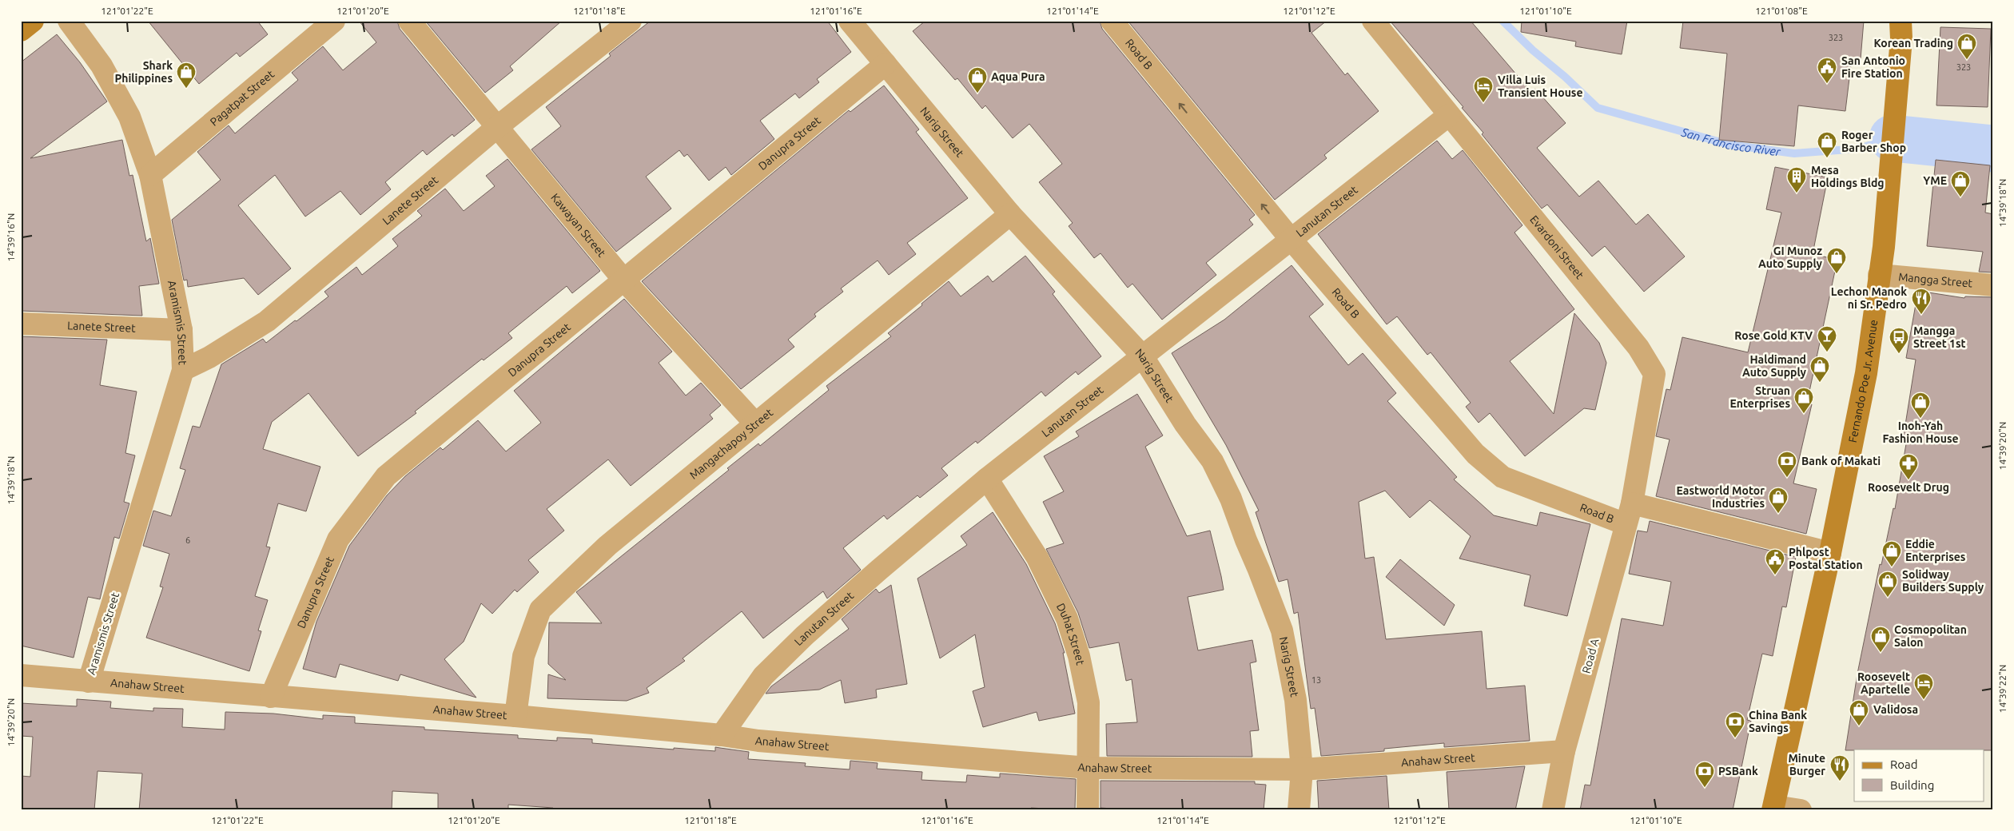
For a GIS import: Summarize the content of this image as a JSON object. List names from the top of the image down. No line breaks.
{"streets":{"main road":["Fernando Poe Jr. Avenue"],"street":["Road B","Pagatpat Street","Narig Street","Danupra Street","Lanete Street","Lanutan Street","Kawayan Street","Evardoni Street","Mangga Street","Aramismis Street","Mangachapoy Street","Duhat Street","Road A","Anahaw Street"]},"crossings":[["Road B","Lanutan Street"],["Road B","Road A"],["Pagatpat Street","Aramismis Street"],["Narig Street","Danupra Street"],["Narig Street","Lanutan Street"],["Narig Street","Mangachapoy Street"],["Narig Street","Anahaw Street"],["Danupra Street","Kawayan Street"],["Danupra Street","Anahaw Street"],["Lanete Street","Kawayan Street"],["Lanete Street","Aramismis Street"],["Lanutan Street","Evardoni Street"],["Lanutan Street","Duhat Street"],["Lanutan Street","Anahaw Street"],["Kawayan Street","Mangachapoy Street"],["Evardoni Street","Road A"],["Mangga Street","Fernando Poe Jr. Avenue"],["Aramismis Street","Anahaw Street"],["Mangachapoy Street","Anahaw Street"],["Duhat Street","Anahaw Street"],["Road A","Anahaw Street"]],"one_way":["Road B"],"water":["San Francisco River"],"places":{"shop":["Korean Trading","Shark Philippines","Aqua Pura","Roger Barber Shop","YME","GI Munoz Auto Supply","Haldimand Auto Supply","Struan Enterprises","Inoh-Yah Fashion House","Eastworld Motor Industries","Eddie Enterprises","Solidway Builders Supply","Cosmopolitan Salon","Validosa"],"public building":["San Antonio Fire Station","Phlpost Postal Station"],"hotel":["Villa Luis Transient House","Roosevelt Apartelle"],"building":["Mesa Holdings Bldg"],"restaurant":["Lechon Manok ni Sr. Pedro","Minute Burger"],"bar":["Rose Gold KTV"],"bus stop":["Mangga Street 1st"],"bank":["Bank of Makati","China Bank Savings","PSBank"],"pharmacy":["Roosevelt Drug"]},"house_numbers":["323","323","6","13"],"legend":["Road","Building"],"coordinates":["121°01'22\"E","121°01'20\"E","121°01'18\"E","121°01'16\"E","121°01'14\"E","121°01'12\"E","121°01'10\"E","121°01'08\"E","14°39'18\"N","14°39'16\"N","14°39'20\"N","14°39'22\"N"]}
